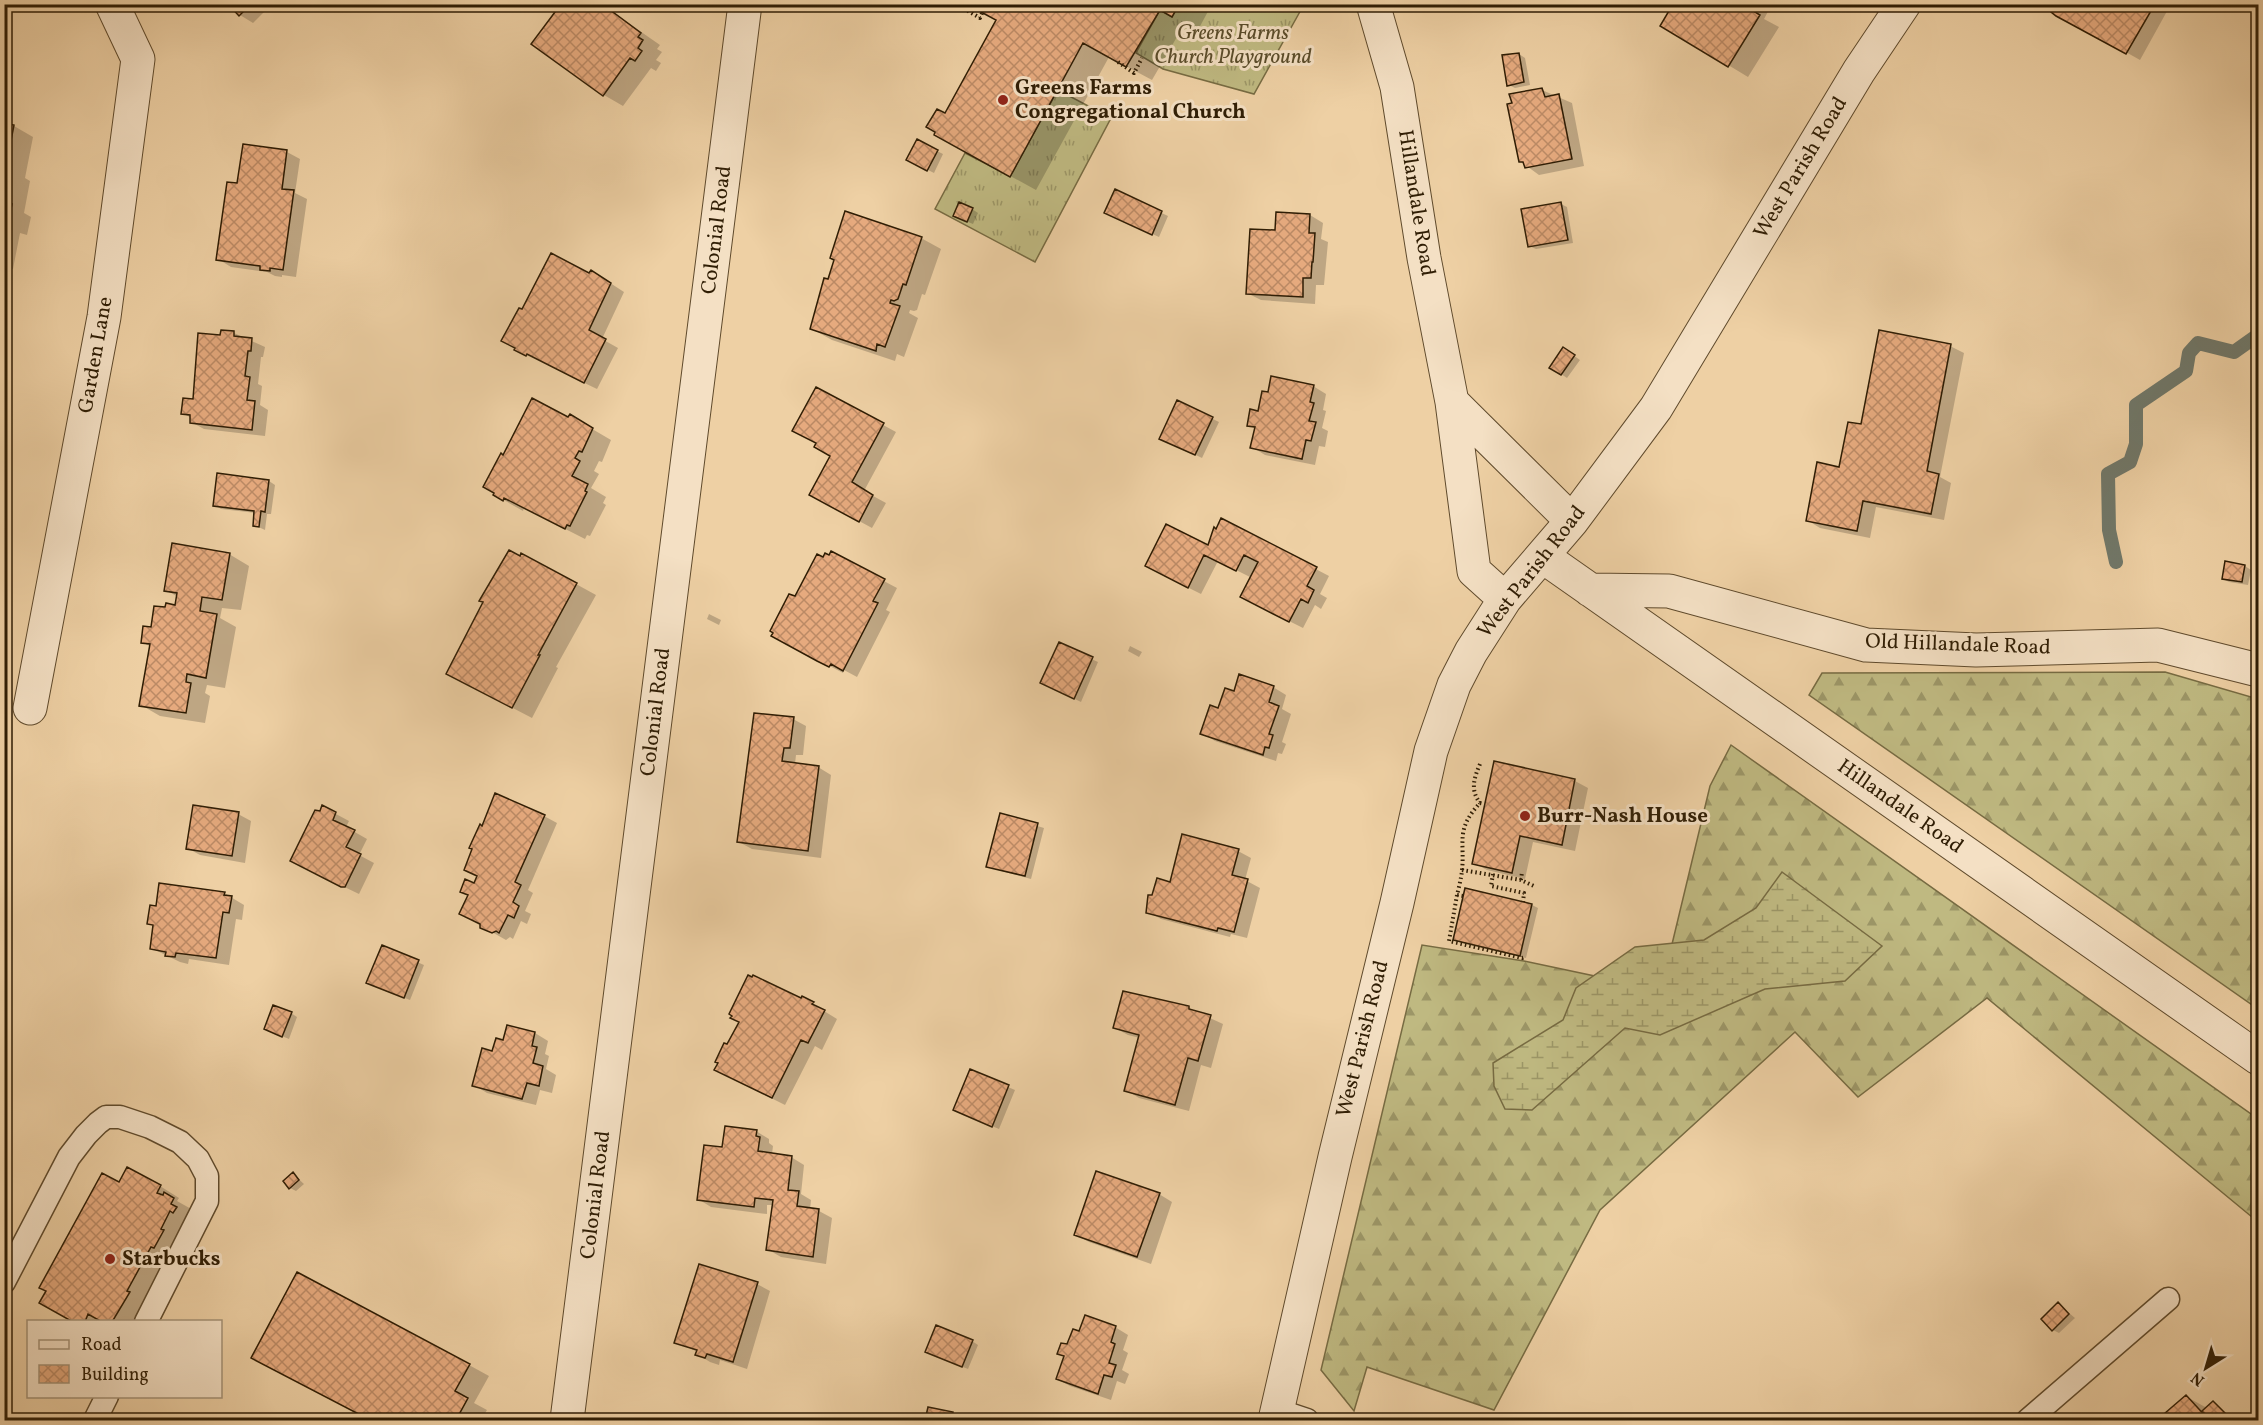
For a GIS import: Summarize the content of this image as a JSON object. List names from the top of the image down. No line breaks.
{"streets":{"street":["West Parish Road","Hillandale Road","Colonial Road","Garden Lane","Old Hillandale Road"]},"crossings":[["West Parish Road","Hillandale Road"],["Hillandale Road","Old Hillandale Road"]],"parks":["Greens Farms Church Playground"],"places":["Greens Farms Congregational Church","Burr-Nash House","Starbucks"],"legend":["Road","Building"],"north":"bottom left"}
